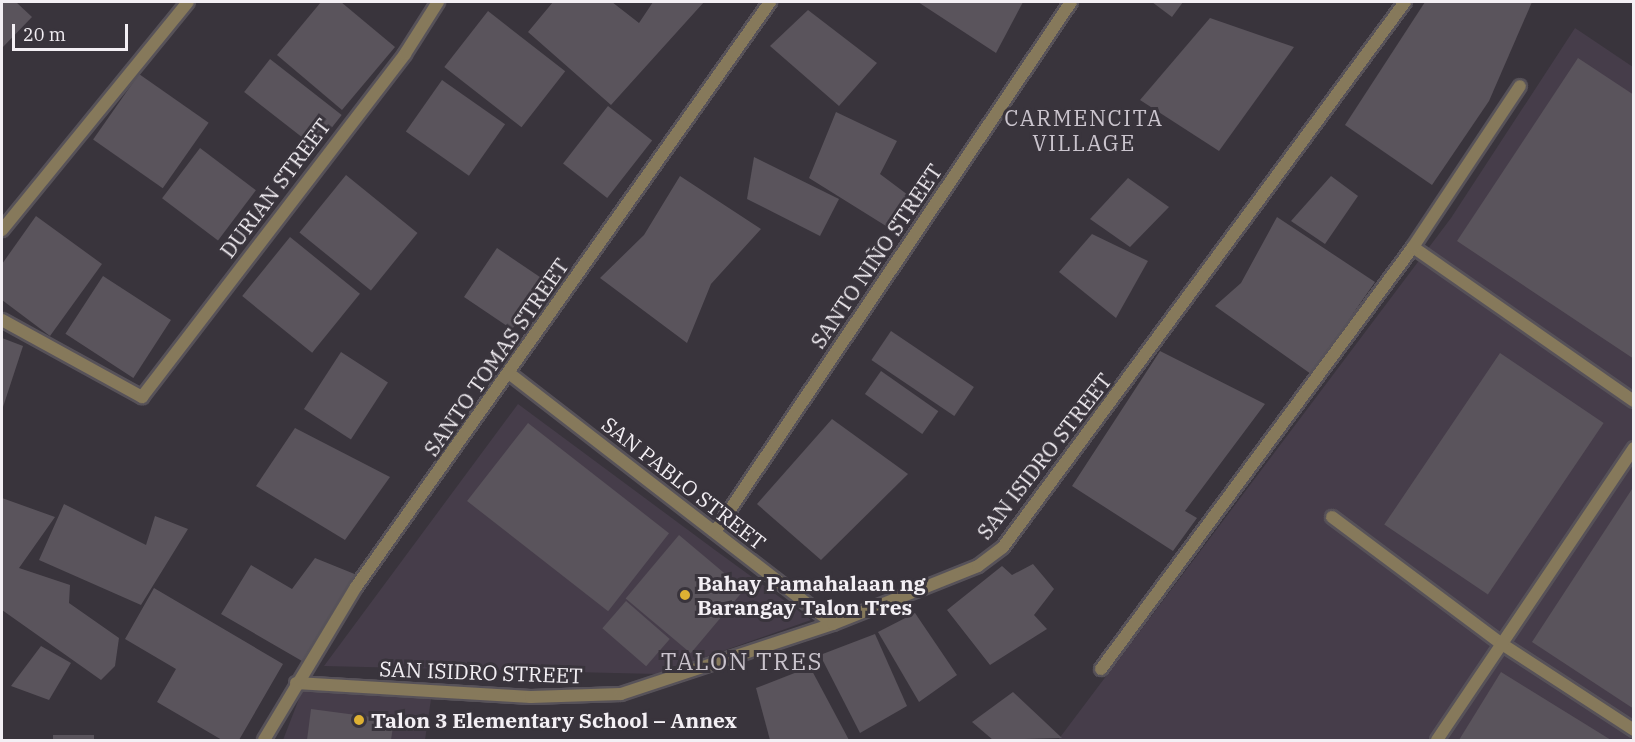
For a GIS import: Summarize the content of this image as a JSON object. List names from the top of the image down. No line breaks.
{"streets":{"street":["DURIAN STREET","SANTO NIÑO STREET","SANTO TOMAS STREET","SAN ISIDRO STREET","SAN PABLO STREET"]},"crossings":[["SANTO NIÑO STREET","SAN PABLO STREET"],["SANTO TOMAS STREET","SAN ISIDRO STREET"],["SANTO TOMAS STREET","SAN PABLO STREET"],["SAN ISIDRO STREET","SAN PABLO STREET"]],"districts":["CARMENCITA VILLAGE","TALON TRES"],"places":["Bahay Pamahalaan ng Barangay Talon Tres","Talon 3 Elementary School – Annex"],"scale_bar":"20 m"}
